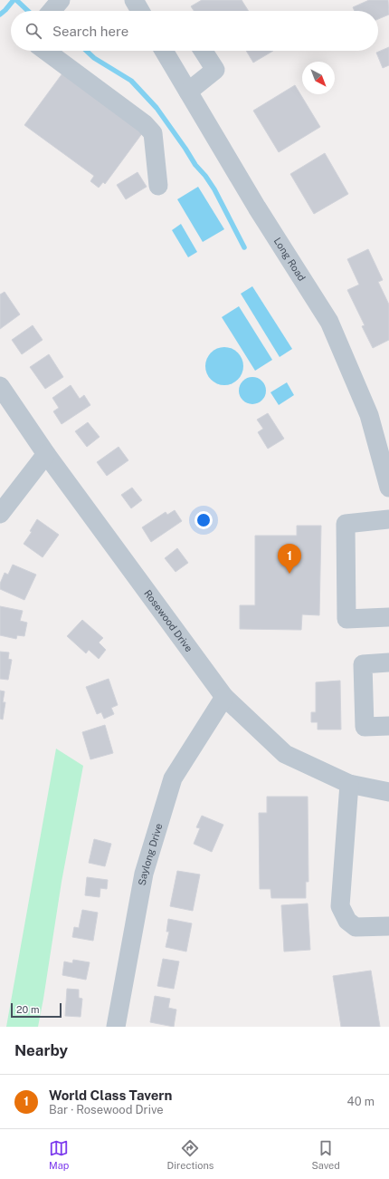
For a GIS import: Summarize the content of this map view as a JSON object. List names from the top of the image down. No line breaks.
{"streets":{"street":["Long Road","Rosewood Drive","Saylong Drive"]},"crossings":[["Rosewood Drive","Saylong Drive"]],"scale_bar":"20 m","north":"bottom right","page":{"search":"Search here","pins":"1","scale":"20 m","heading":"Nearby","list":[{"mark":"1","name":"World Class Tavern","note":"Bar · Rosewood Drive","value":"40 m"}],"nav":["Map","Directions","Saved"]}}
